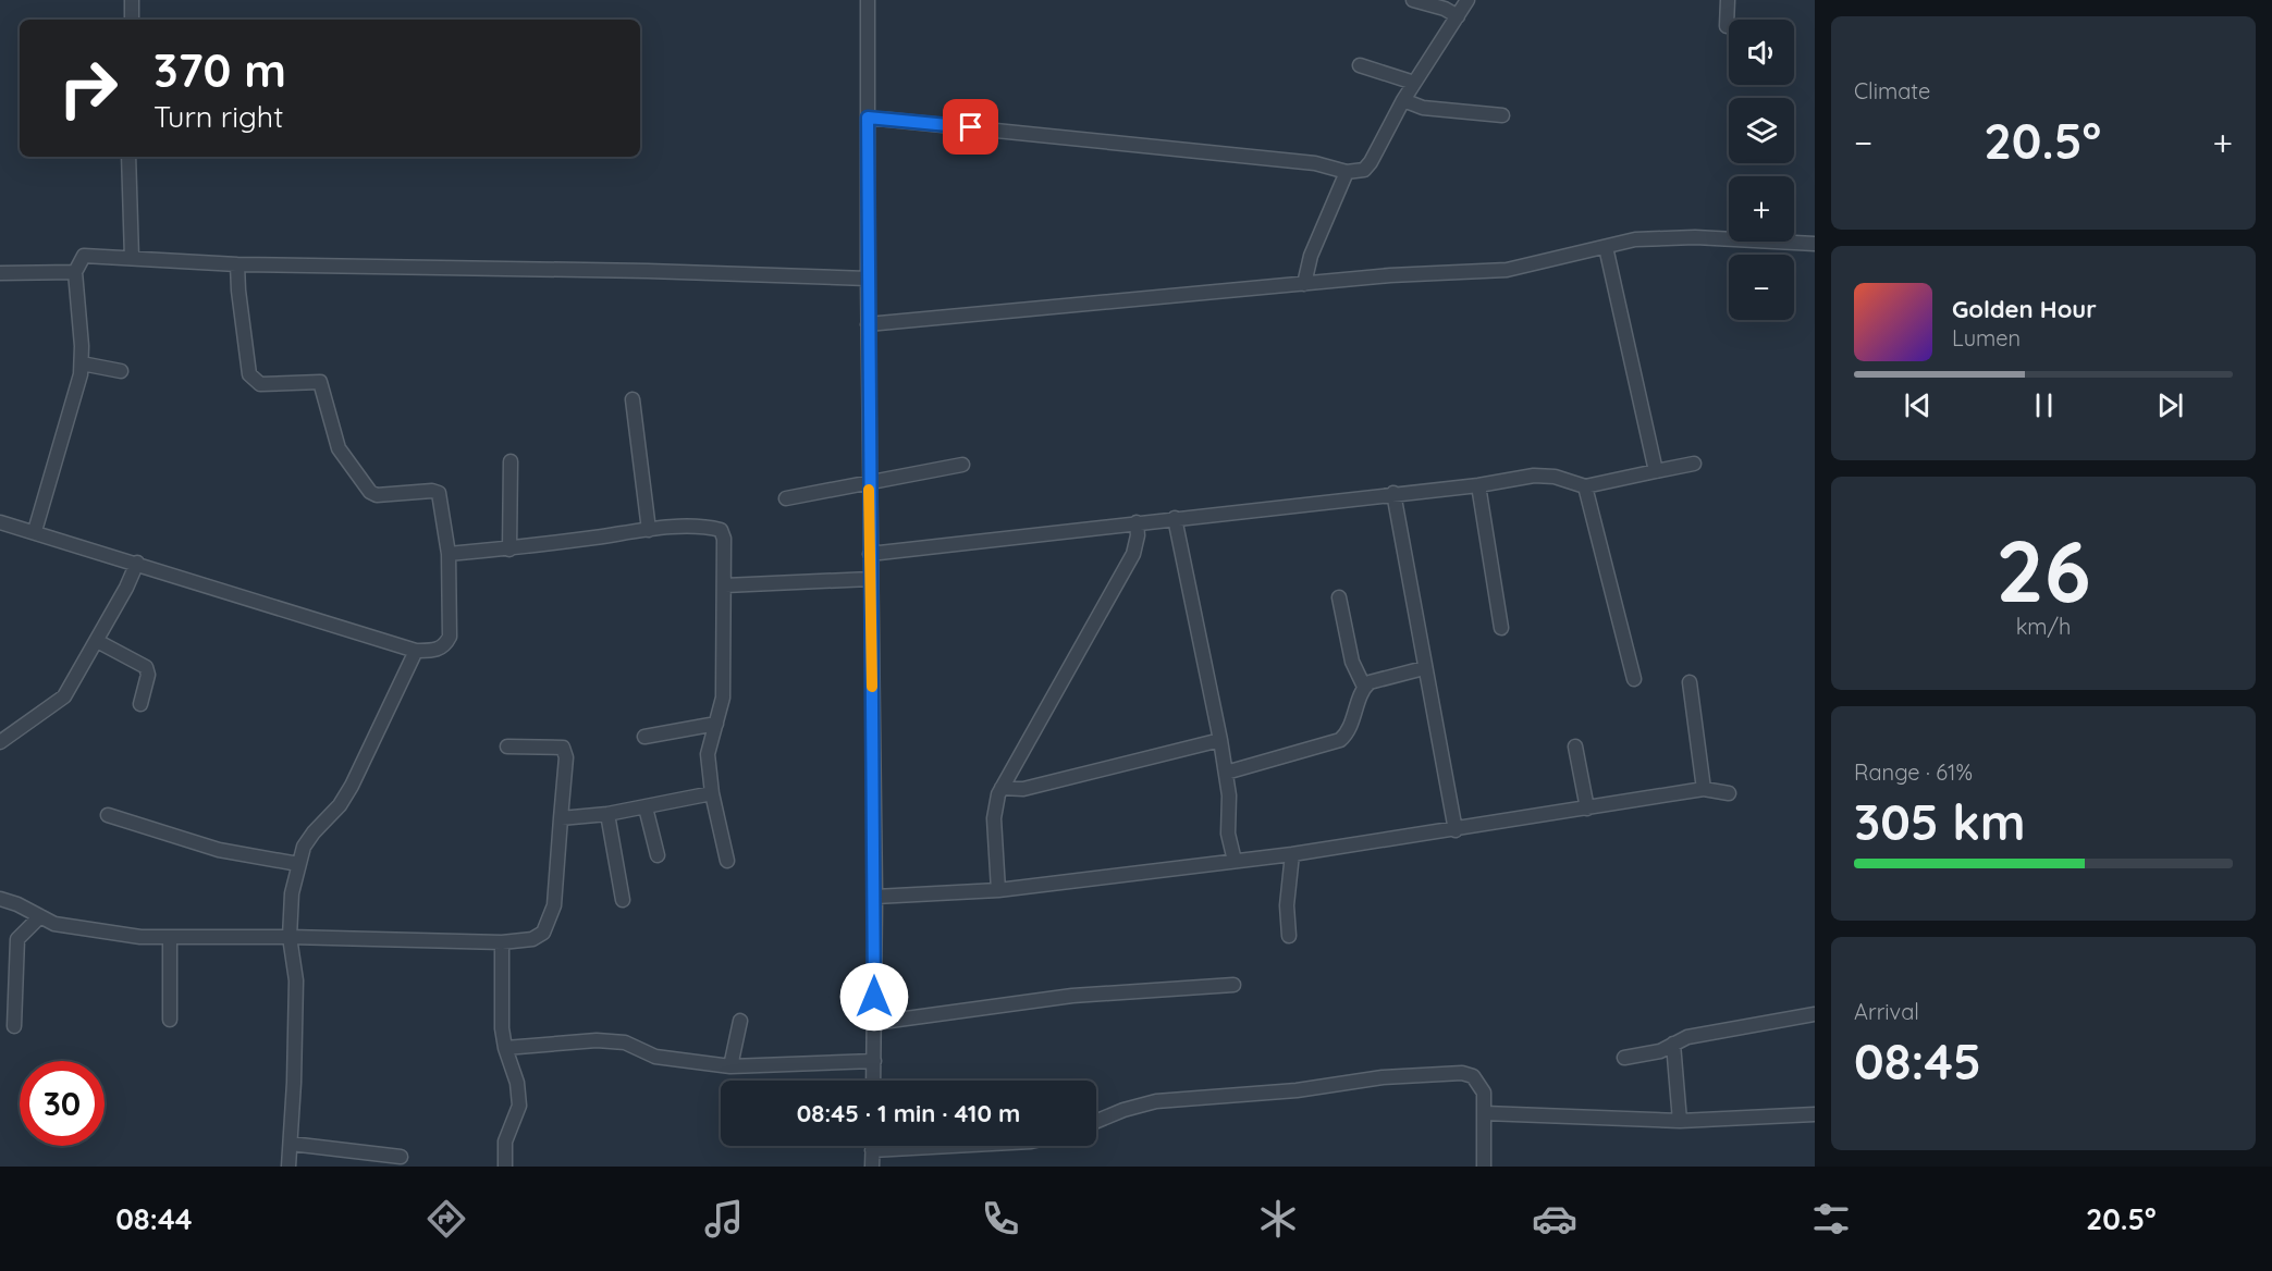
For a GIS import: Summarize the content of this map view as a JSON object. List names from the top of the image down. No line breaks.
{"page":{"tile":["Climate",["26","km/h"],["Range · 61%","305 km"],["Arrival","08:45"]],"map_buttons":["+","−"],"turn":["370 m","Turn right"],"heat":["−","20.5°","+"],"song":["Golden Hour","Lumen"],"limit":"30","trip":"08:45 · 1 min · 410 m","tabs":["08:44","20.5°"]}}
